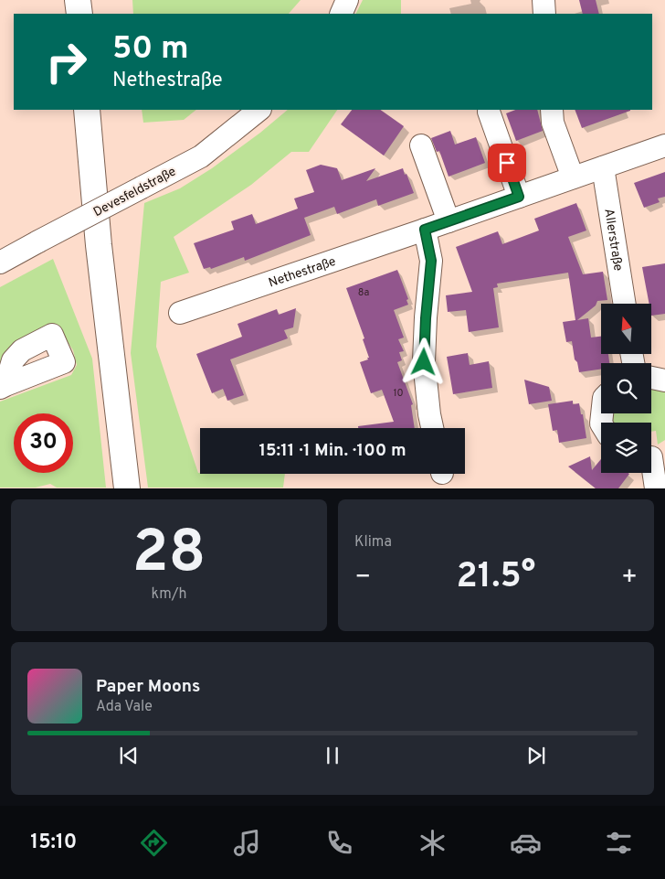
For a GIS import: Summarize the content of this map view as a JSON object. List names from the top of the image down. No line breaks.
{"streets":{"street":["Devesfeldstraße","Allerstraße","Nethestraße"]},"crossings":[["Allerstraße","Nethestraße"]],"house_numbers":["8a","10"],"north":"top","page":{"turn":["50 m","Nethestraße"],"limit":"30","trip":"15:11 · 1 Min. · 100 m","tile":[["28","km/h"],"Klima"],"heat":["−","21.5°","+"],"song":["Paper Moons","Ada Vale"],"tabs":"15:10"}}
